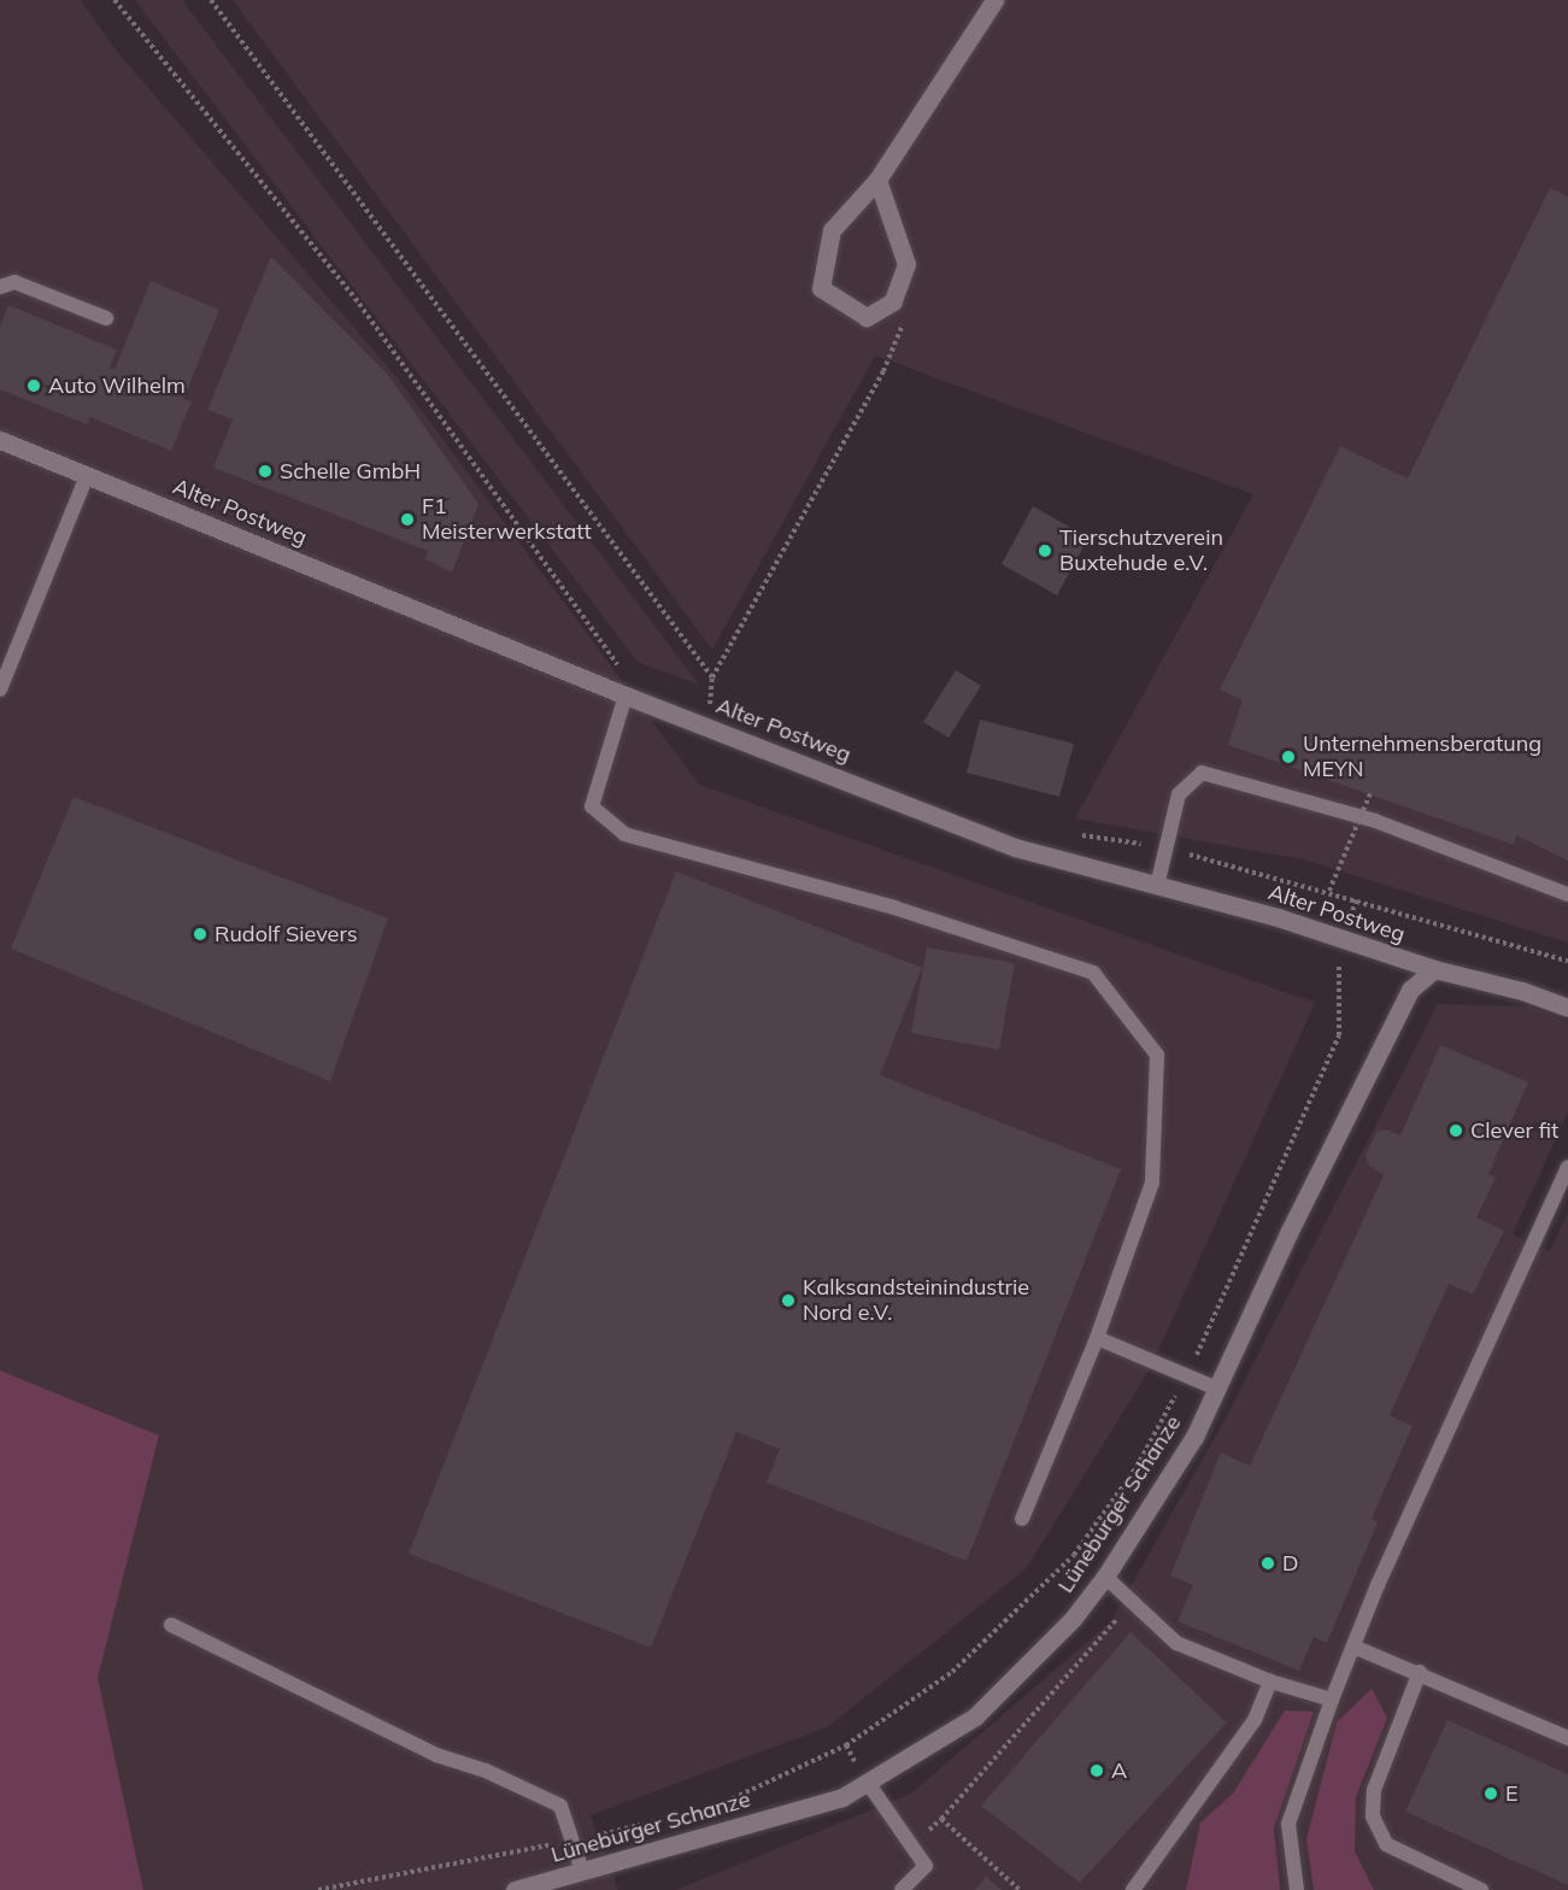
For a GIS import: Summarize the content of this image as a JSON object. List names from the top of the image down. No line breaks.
{"streets":{"street":["Alter Postweg","Lüneburger Schanze"]},"crossings":[["Alter Postweg","Lüneburger Schanze"]],"places":["Auto Wilhelm","Schelle GmbH","F1 Meisterwerkstatt","Tierschutzverein Buxtehude e.V.","Unternehmensberatung MEYN","Rudolf Sievers","Clever fit","Kalksandsteinindustrie Nord e.V.","D","A","E"]}
